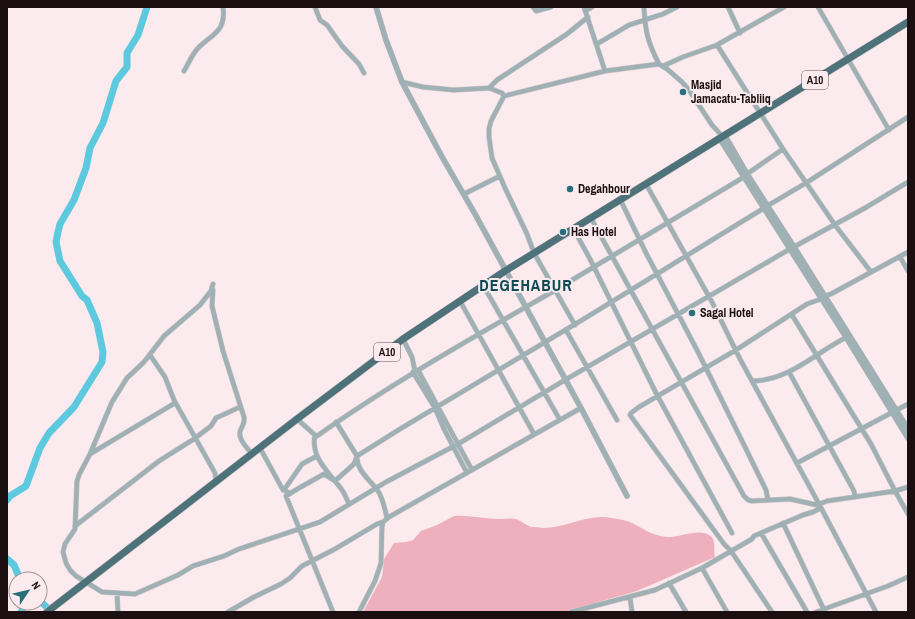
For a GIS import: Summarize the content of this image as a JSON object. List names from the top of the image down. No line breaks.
{"streets":{"highway":["A10"]},"districts":["DEGEHABUR"],"places":["Masjid Jamacatu-Tabliiq","Degahbour","Has Hotel","Sagal Hotel"],"north":"top right"}
